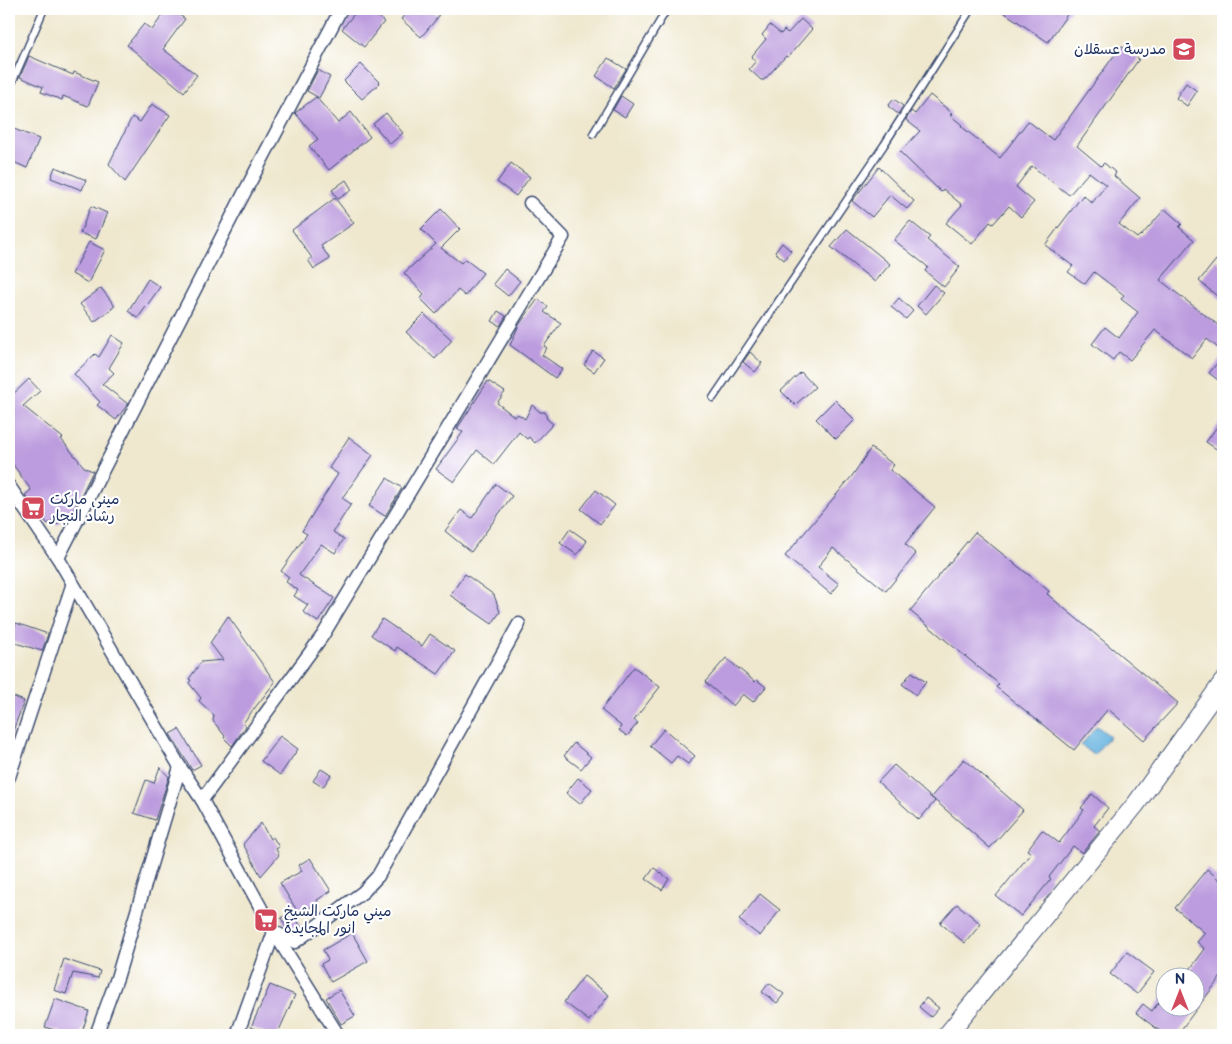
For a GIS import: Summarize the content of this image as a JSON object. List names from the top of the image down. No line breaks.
{"places":{"school or university":["مدرسة عسقلان"],"supermarket":["ميني ماركت رشاد النجار","ميني ماركت الشيخ انور المجايدة"]},"north":"top"}
